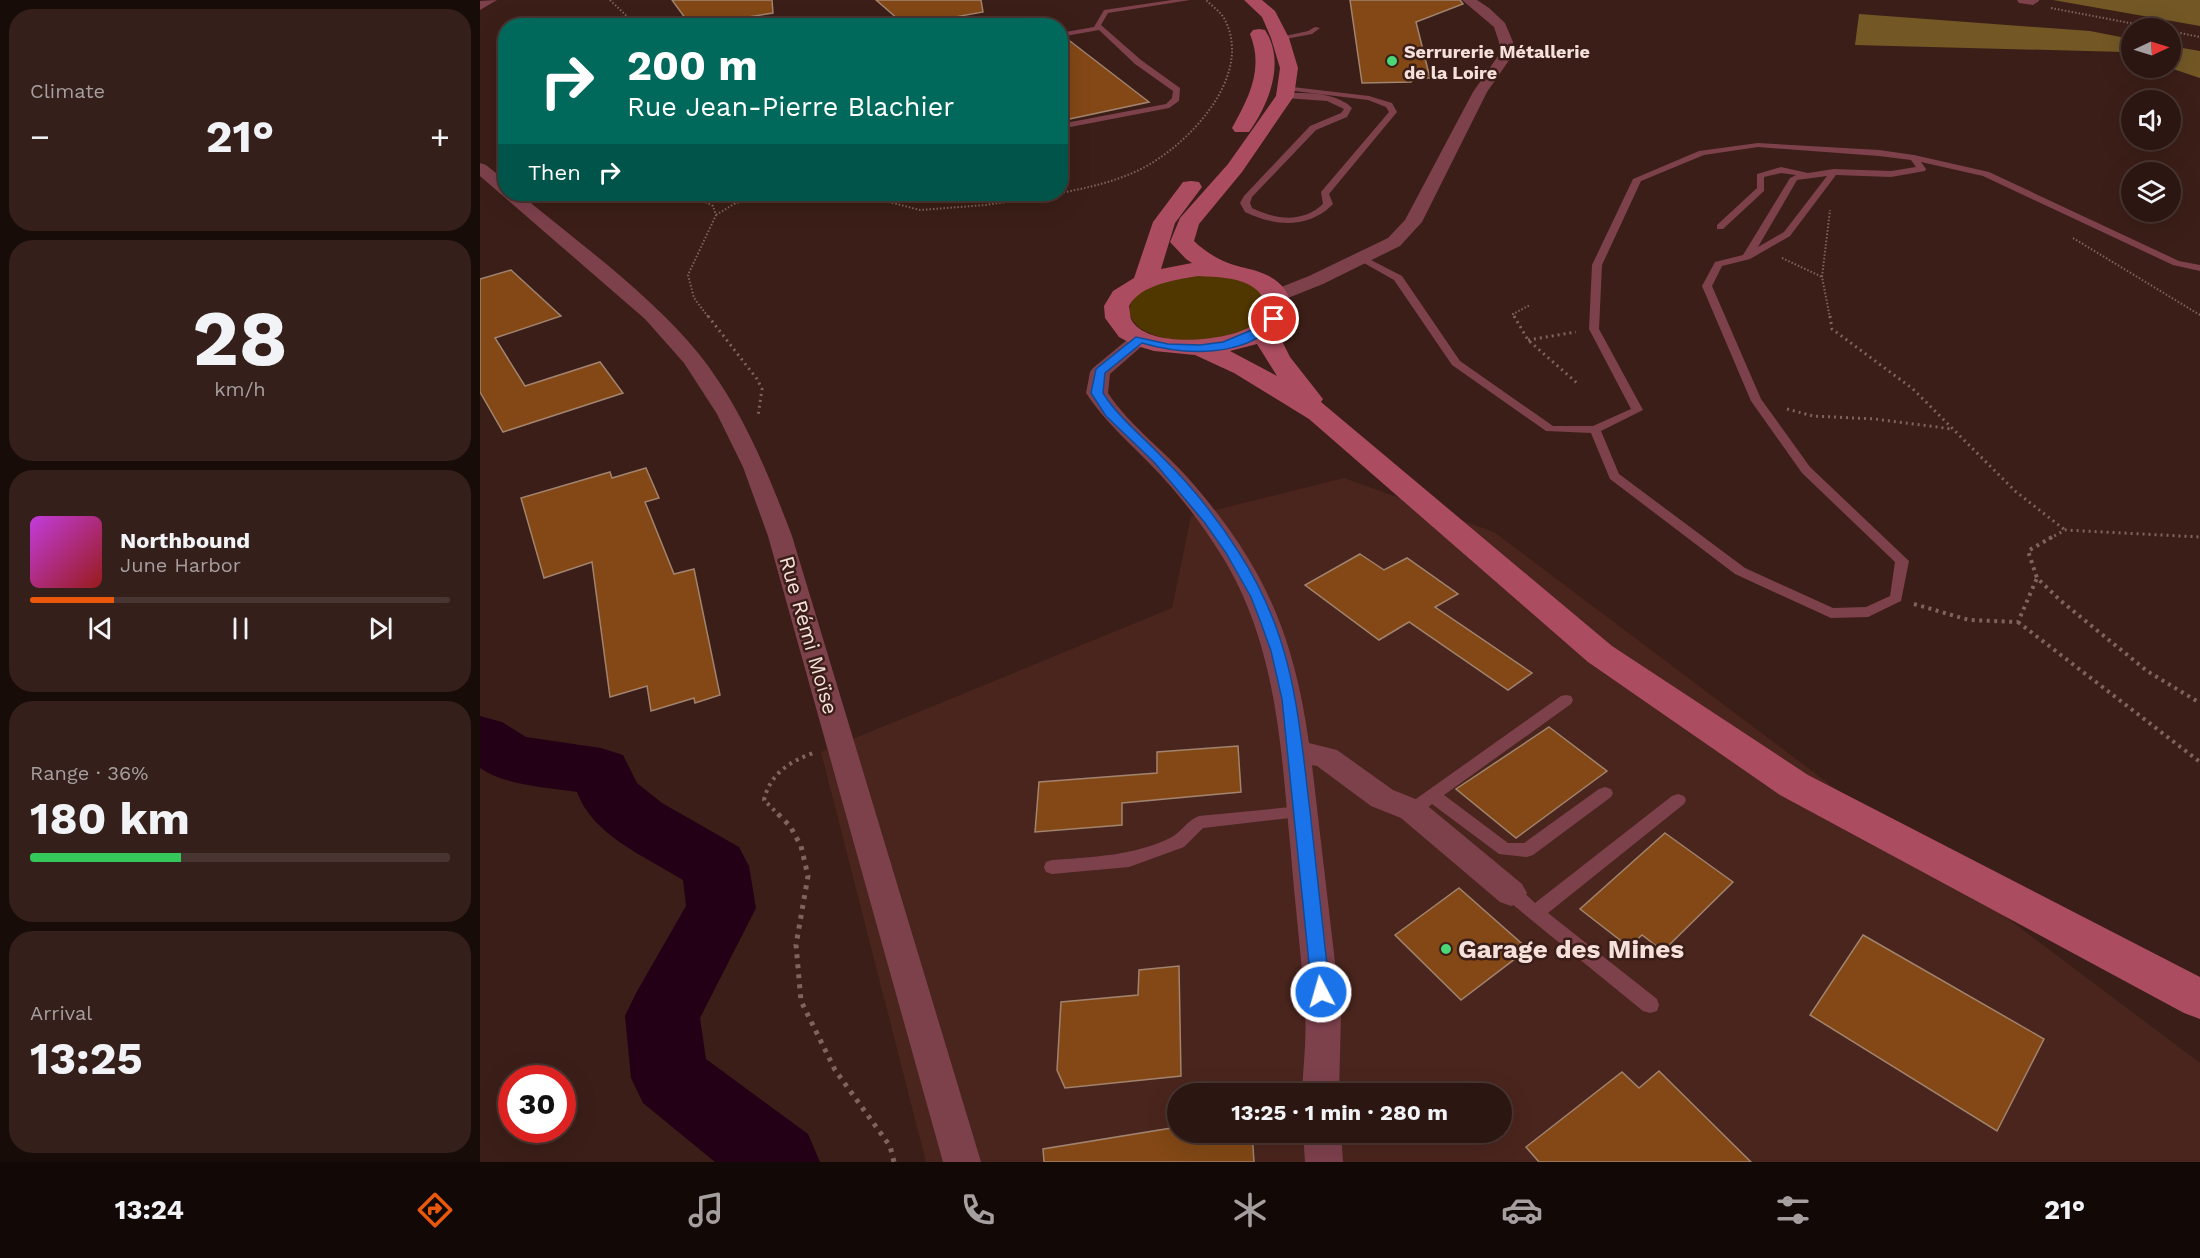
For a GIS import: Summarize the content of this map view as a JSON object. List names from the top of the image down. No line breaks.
{"streets":{"street":["Rue Rémi Moïse"]},"places":["Serrurerie Métallerie de la Loire","Garage des Mines"],"north":"right","page":{"tile":["Climate",["28","km/h"],["Range · 36%","180 km"],["Arrival","13:25"]],"turn":["200 m","Rue Jean-Pierre Blachier"],"heat":["−","21°","+"],"then":"Then","song":["Northbound","June Harbor"],"limit":"30","trip":"13:25 · 1 min · 280 m","tabs":["13:24","21°"]}}
